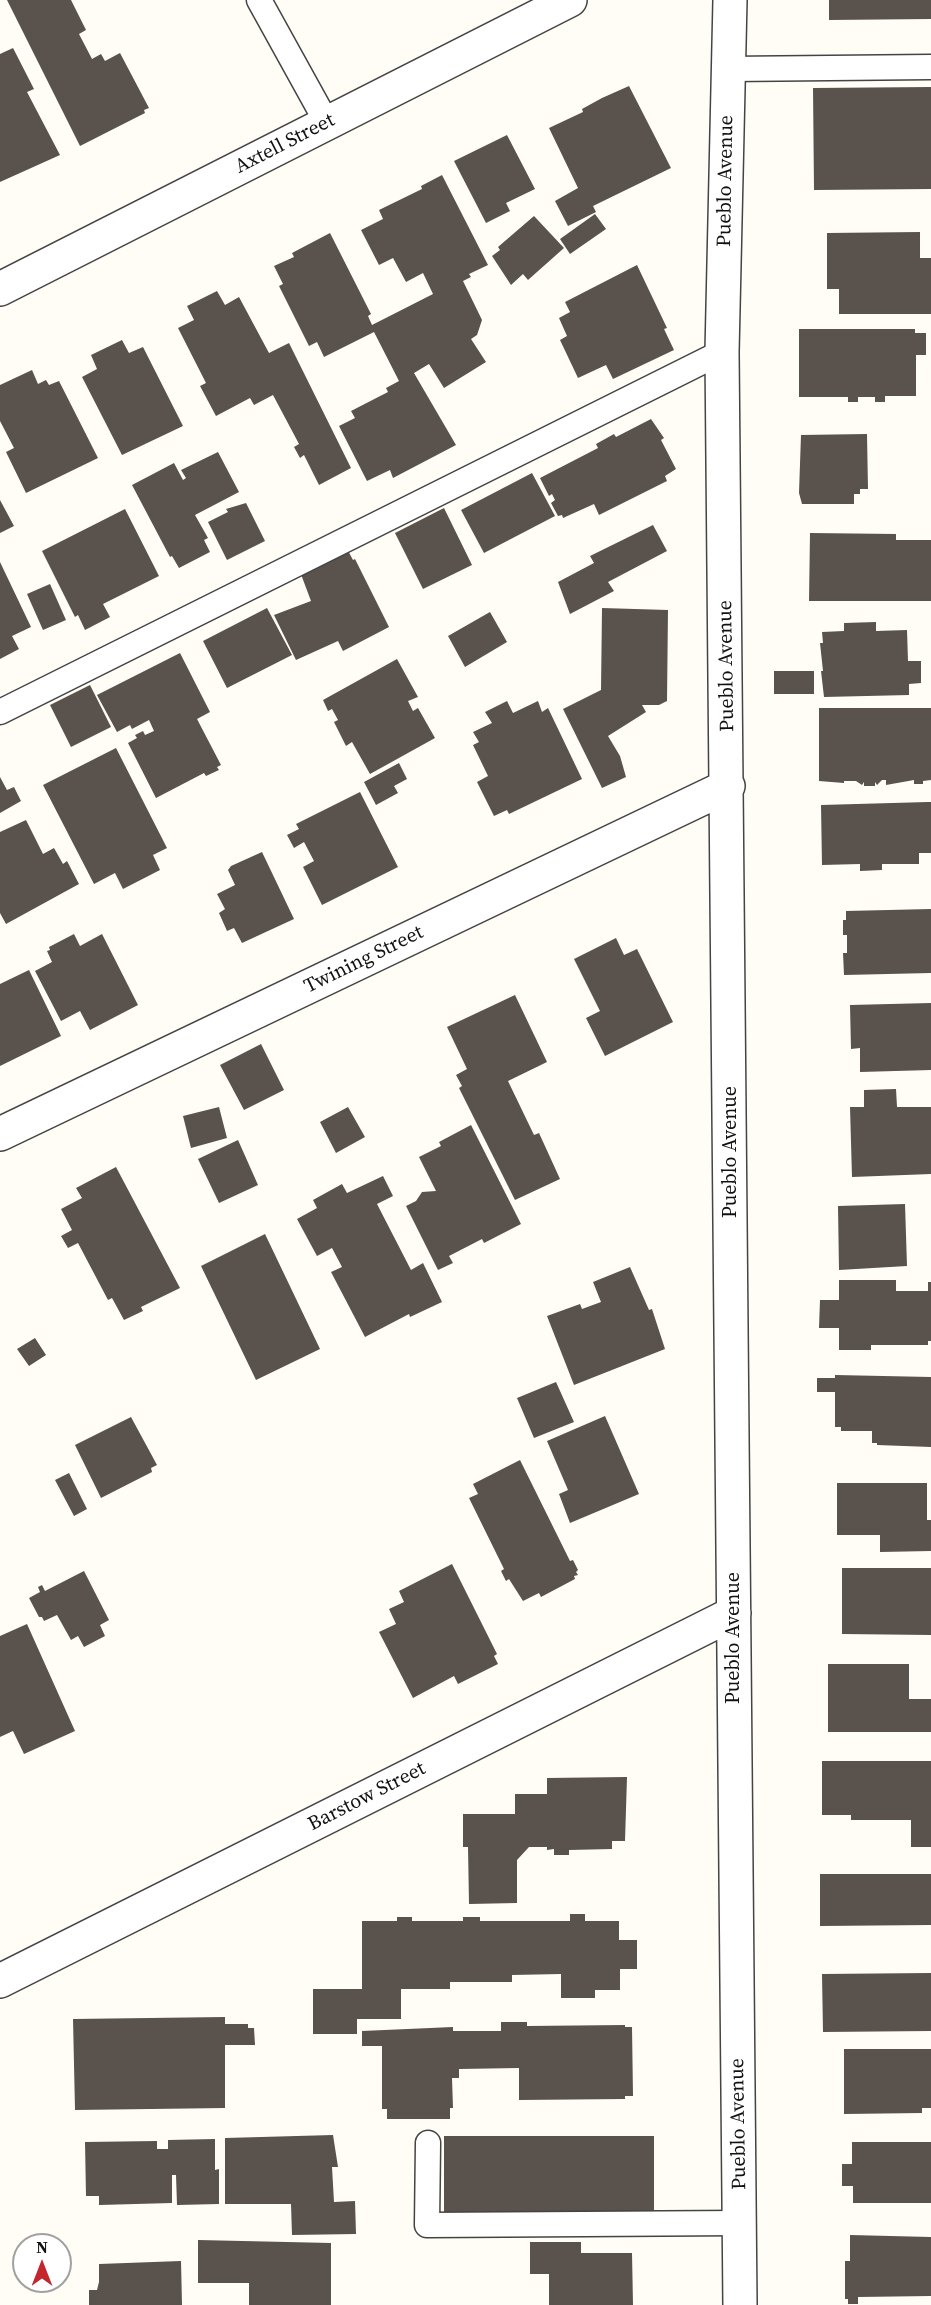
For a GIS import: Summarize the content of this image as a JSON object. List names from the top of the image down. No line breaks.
{"streets":{"street":["Axtell Street","Pueblo Avenue","Twining Street","Barstow Street"]},"crossings":[["Pueblo Avenue","Twining Street"],["Pueblo Avenue","Barstow Street"]],"north":"top"}
